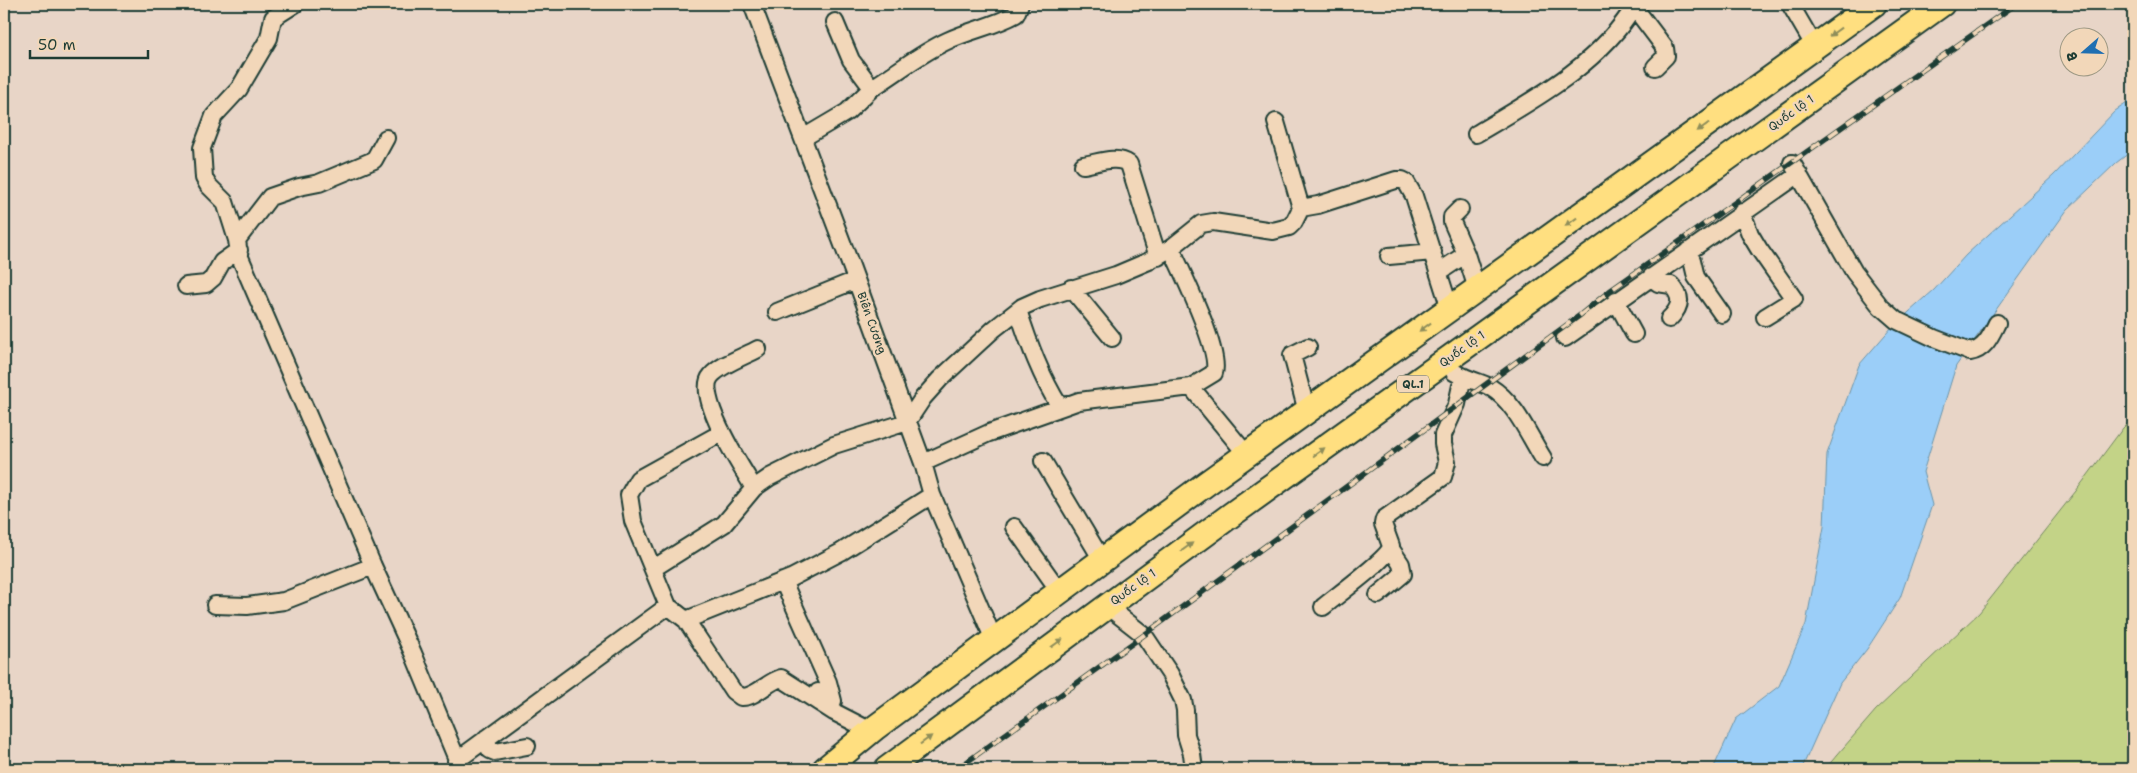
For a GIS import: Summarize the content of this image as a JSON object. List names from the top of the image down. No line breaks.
{"streets":{"highway":["Quốc lộ 1","QL.1"],"street":["Biên Cương"]},"scale_bar":"50 m","north":"left"}
